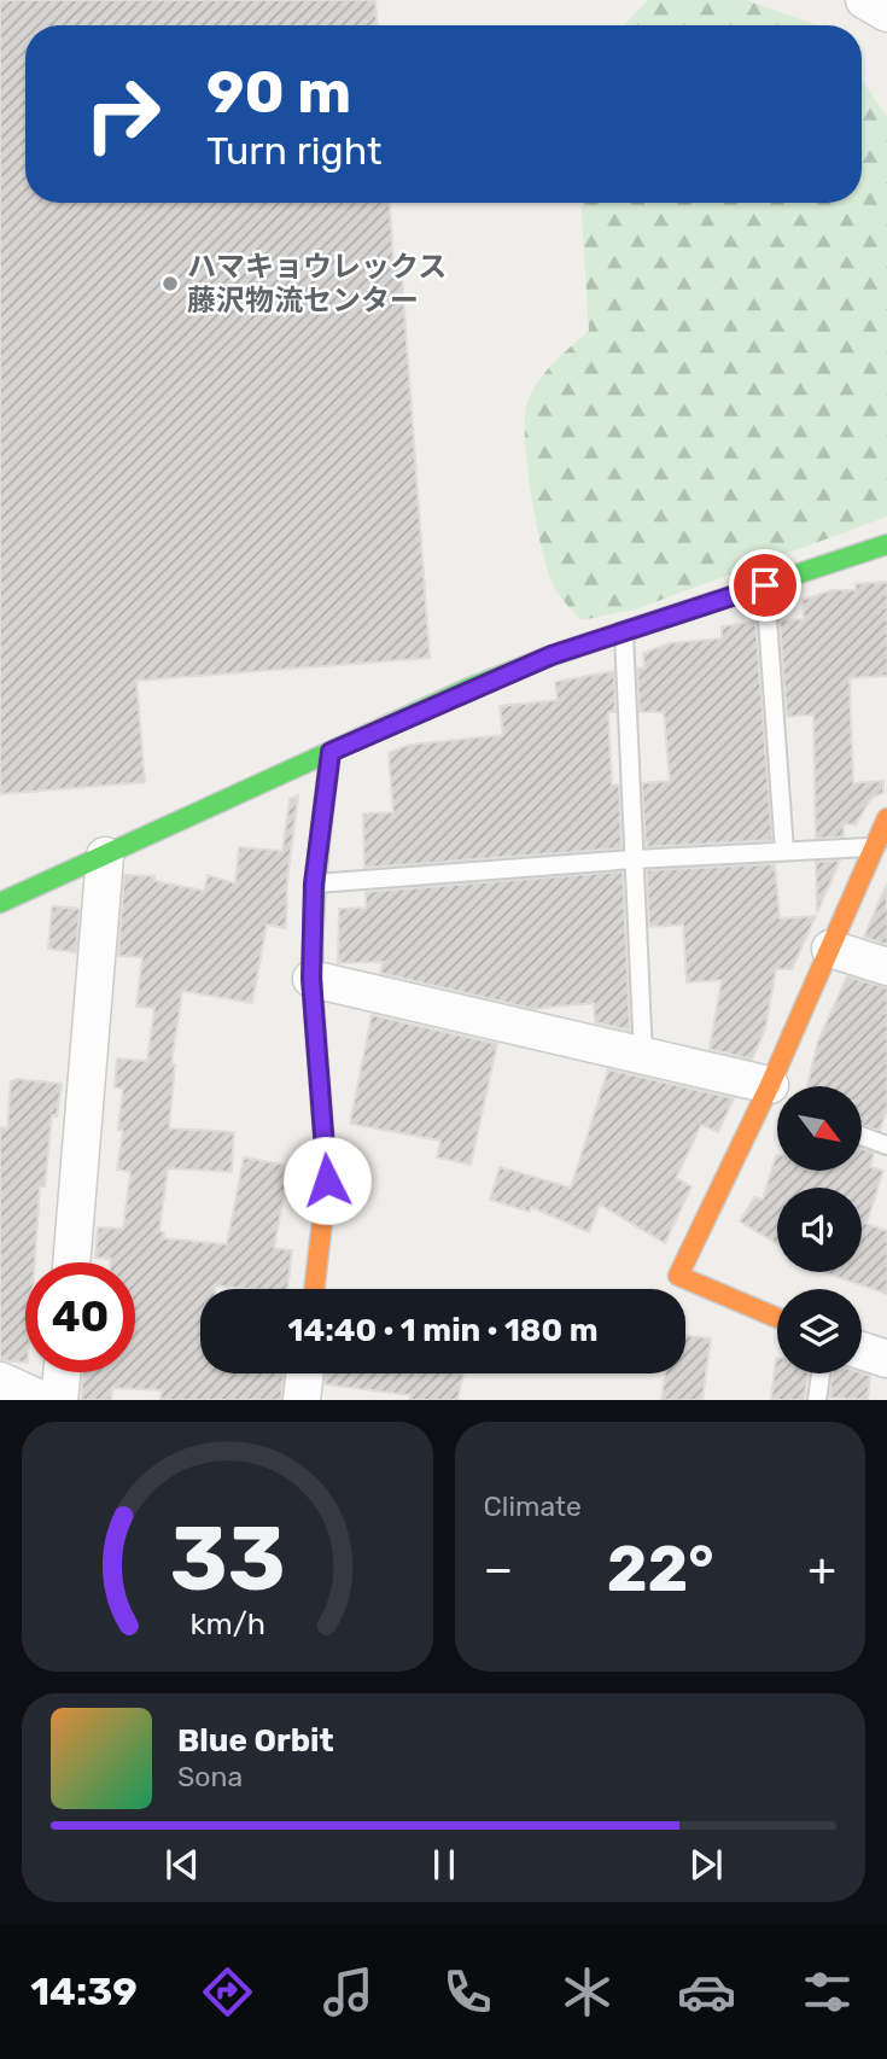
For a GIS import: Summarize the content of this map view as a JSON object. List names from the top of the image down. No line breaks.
{"places":["ハマキョウレックス 藤沢物流センター"],"north":"bottom right","page":{"turn":["90 m","Turn right"],"limit":"40","trip":"14:40 · 1 min · 180 m","tile":"Climate","heat":["−","22°","+"],"song":["Blue Orbit","Sona"],"tabs":"14:39","gauge":["33","km/h"]}}
